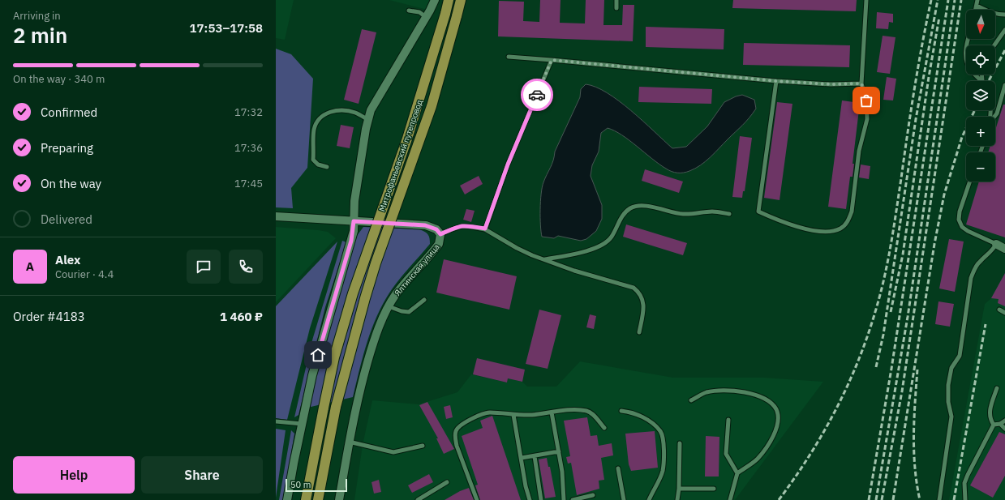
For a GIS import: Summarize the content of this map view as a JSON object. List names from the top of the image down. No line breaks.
{"streets":{"main road":["Митрофаньевский путепровод"],"street":["Ялтинская улица"]},"scale_bar":"50 m","north":"bottom","page":{"heading":["2 min","Arriving in","17:53–17:58"],"panel":["Alex","Courier · 4.4","Order #4183","1 460 ₽"],"map_buttons":["+","−"],"bar":"On the way · 340 m","list":[["Confirmed","17:32"],["Preparing","17:36"],["On the way","17:45"],"Delivered"],"round":"A","buttons":["Help","Share"],"scale":"50 m"}}
